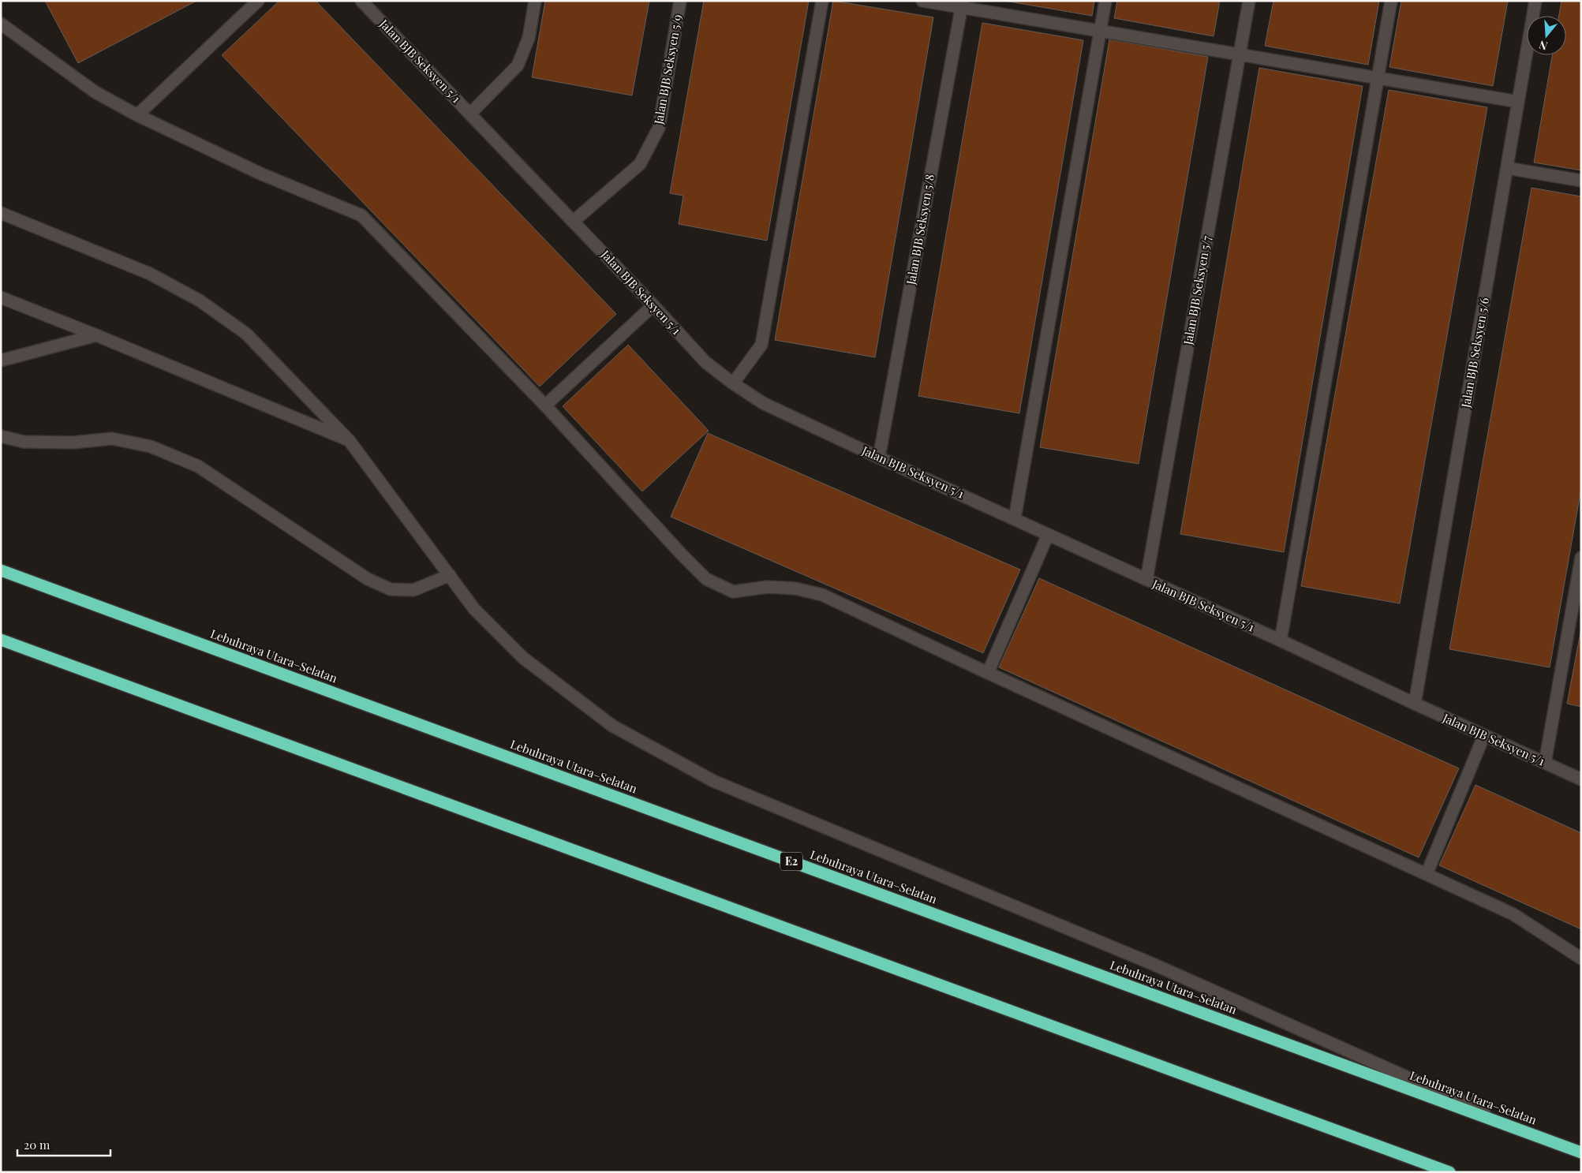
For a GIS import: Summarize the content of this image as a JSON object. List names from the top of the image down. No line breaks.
{"streets":{"highway":["Lebuhraya Utara–Selatan","E2"],"street":["Jalan BJB Seksyen 5/1","Jalan BJB Seksyen 5/9","Jalan BJB Seksyen 5/8","Jalan BJB Seksyen 5/7","Jalan BJB Seksyen 5/6"]},"crossings":[["Jalan BJB Seksyen 5/1","Jalan BJB Seksyen 5/9"],["Jalan BJB Seksyen 5/1","Jalan BJB Seksyen 5/8"],["Jalan BJB Seksyen 5/1","Jalan BJB Seksyen 5/7"],["Jalan BJB Seksyen 5/1","Jalan BJB Seksyen 5/6"]],"scale_bar":"20 m","north":"bottom"}
